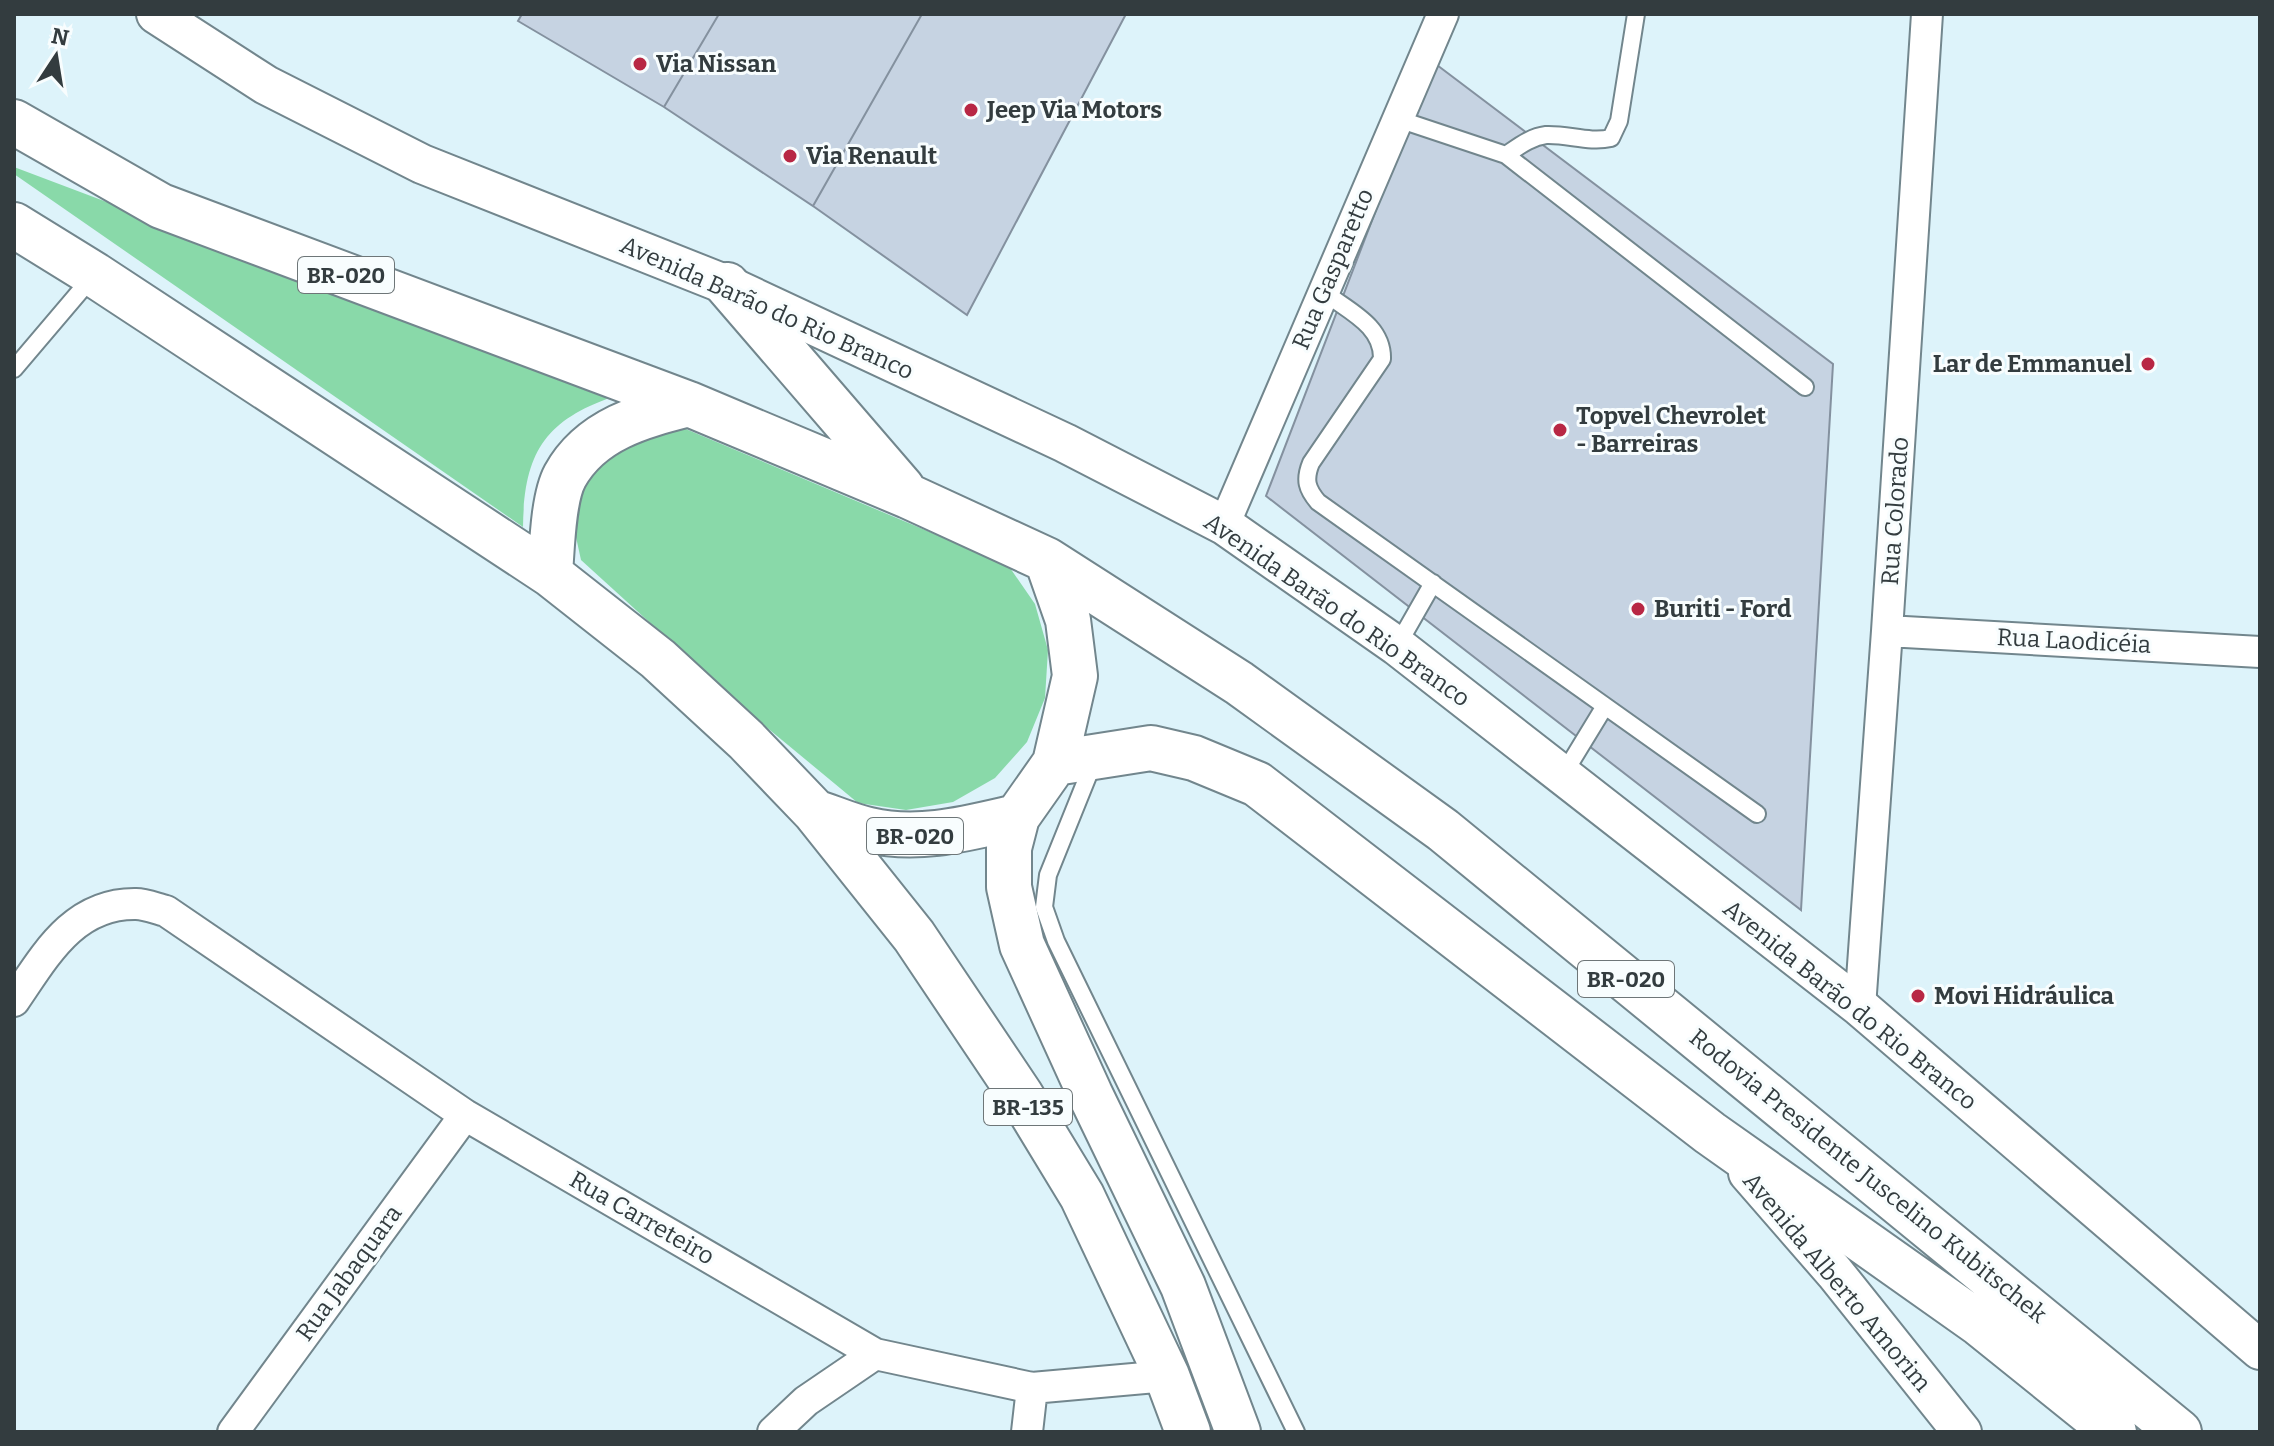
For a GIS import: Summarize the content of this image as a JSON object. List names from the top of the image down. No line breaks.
{"streets":{"highway":["BR-020","BR-135","Rodovia Presidente Juscelino Kubitschek"],"street":["Rua Gasparetto","Avenida Barão do Rio Branco","Rua Colorado","Rua Laodicéia","Rua Carreteiro","Rua Jabaquara","Avenida Alberto Amorim"]},"crossings":[["Rua Gasparetto","Avenida Barão do Rio Branco"],["BR-020","BR-135"],["BR-020","Rodovia Presidente Juscelino Kubitschek"],["Avenida Barão do Rio Branco","Rua Colorado"],["Rua Colorado","Rua Laodicéia"],["BR-135","Rua Carreteiro"],["Rua Carreteiro","Rua Jabaquara"]],"places":["Via Nissan","Jeep Via Motors","Via Renault","Lar de Emmanuel","Topvel Chevrolet - Barreiras","Buriti - Ford","Movi Hidráulica"],"north":"top"}
